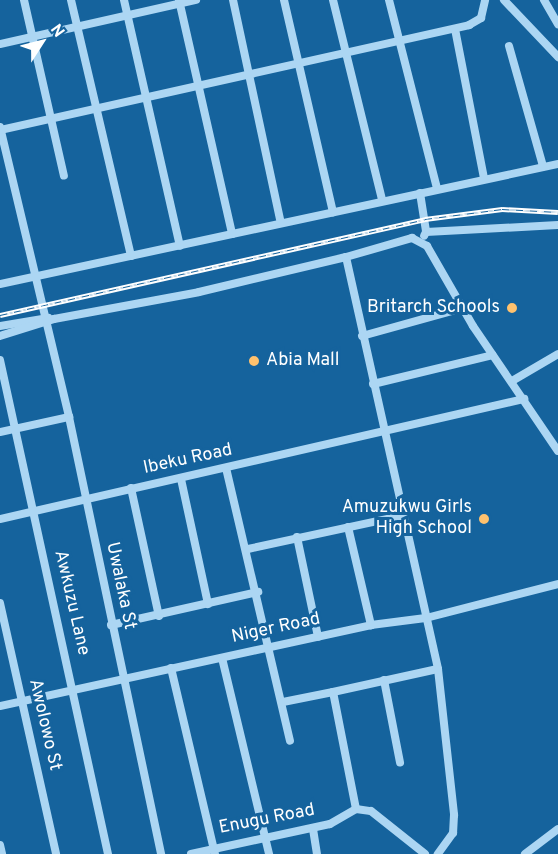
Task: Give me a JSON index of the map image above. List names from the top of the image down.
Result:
{
  "streets": {
    "street": [
      "Ibeku Road",
      "Uwalaka St",
      "Awkuzu Lane",
      "Niger Road",
      "Awolowo St",
      "Enugu Road"
    ]
  },
  "crossings": [
    ["Ibeku Road", "Uwalaka St"],
    ["Ibeku Road", "Awkuzu Lane"],
    ["Uwalaka St", "Niger Road"],
    ["Awkuzu Lane", "Niger Road"],
    ["Niger Road", "Awolowo St"]
  ],
  "places": ["Britarch Schools", "Abia Mall", "Amuzukwu Girls High School"],
  "north": "top right"
}
